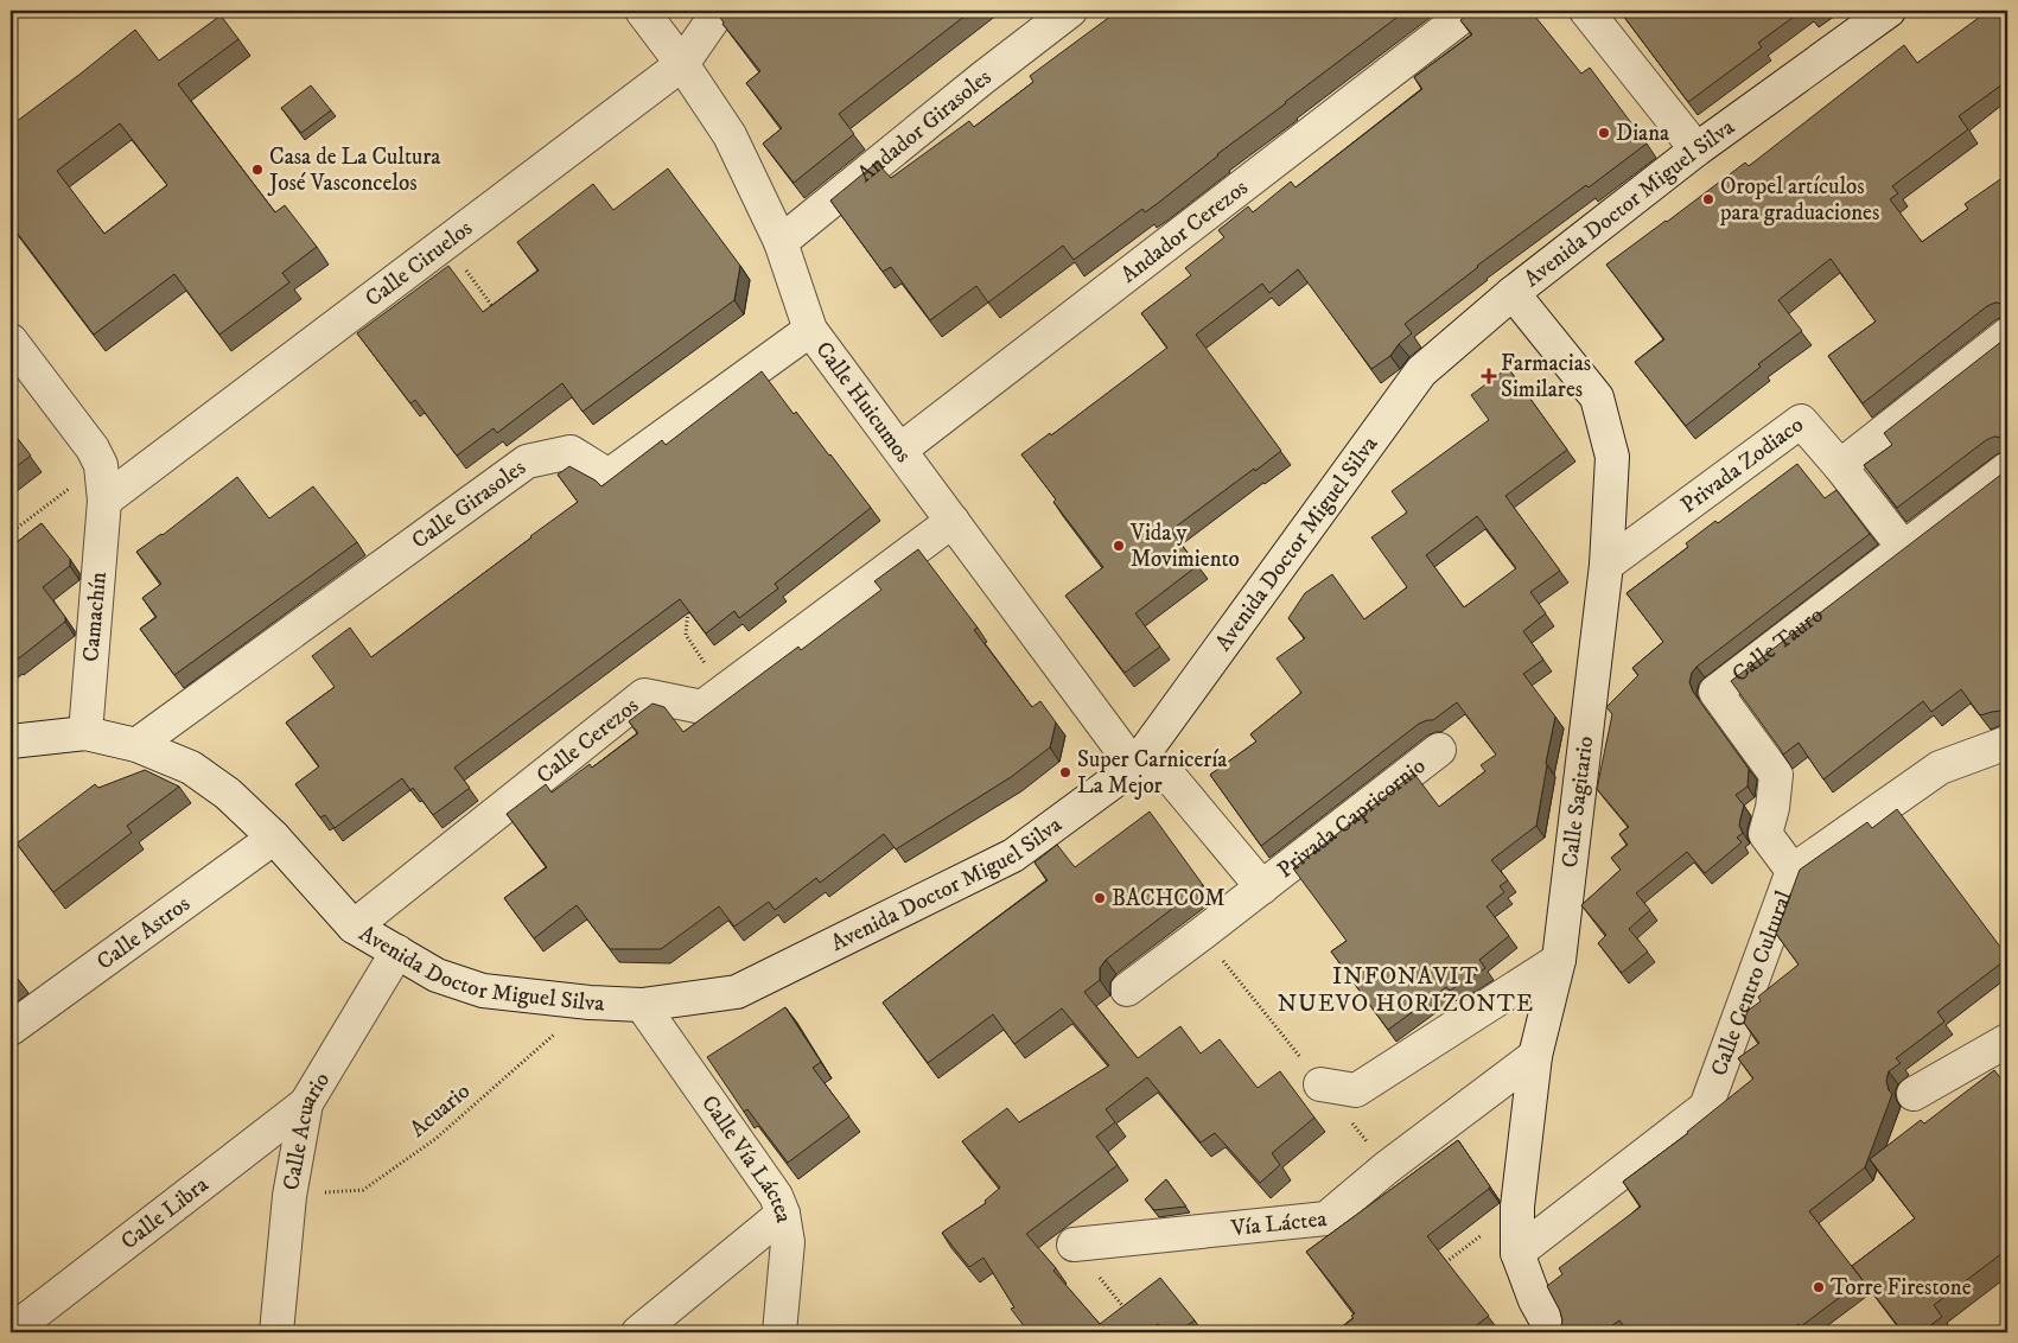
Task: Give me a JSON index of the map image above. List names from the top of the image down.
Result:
{
  "streets": {
    "street": [
      "Andador Girasoles",
      "Avenida Doctor Miguel Silva",
      "Andador Cerezos",
      "Calle Ciruelos",
      "Calle Huicumos",
      "Privada Zodiaco",
      "Calle Girasoles",
      "Camachín",
      "Calle Tauro",
      "Calle Cerezos",
      "Calle Sagitario",
      "Privada Capricornio",
      "Calle Astros",
      "Calle Centro Cultural",
      "Calle Acuario",
      "Calle Vía Láctea",
      "Calle Libra",
      "Vía Láctea"
    ],
    "path": ["Acuario"]
  },
  "crossings": [
    ["Andador Girasoles", "Calle Huicumos"],
    ["Avenida Doctor Miguel Silva", "Calle Huicumos"],
    ["Avenida Doctor Miguel Silva", "Calle Girasoles"],
    ["Avenida Doctor Miguel Silva", "Camachín"],
    ["Avenida Doctor Miguel Silva", "Calle Cerezos"],
    ["Avenida Doctor Miguel Silva", "Calle Sagitario"],
    ["Avenida Doctor Miguel Silva", "Calle Astros"],
    ["Avenida Doctor Miguel Silva", "Acuario"],
    ["Avenida Doctor Miguel Silva", "Calle Acuario"],
    ["Avenida Doctor Miguel Silva", "Calle Vía Láctea"],
    ["Andador Cerezos", "Calle Huicumos"],
    ["Calle Ciruelos", "Calle Huicumos"],
    ["Calle Ciruelos", "Camachín"],
    ["Calle Huicumos", "Calle Girasoles"],
    ["Calle Huicumos", "Calle Cerezos"],
    ["Privada Zodiaco", "Calle Sagitario"],
    ["Calle Tauro", "Calle Centro Cultural"],
    ["Calle Sagitario", "Calle Centro Cultural"],
    ["Calle Sagitario", "Vía Láctea"],
    ["Acuario", "Calle Acuario"],
    ["Calle Acuario", "Calle Libra"]
  ],
  "districts": ["INFONAVIT NUEVO HORIZONTE"],
  "places": {
    "other": [
      "Diana",
      "Casa de La Cultura José Vasconcelos",
      "Oropel artículos para graduaciones",
      "Vida y Movimiento",
      "Super Carnicería La Mejor",
      "BACHCOM",
      "Torre Firestone"
    ],
    "health": ["Farmacias Similares"]
  }
}
